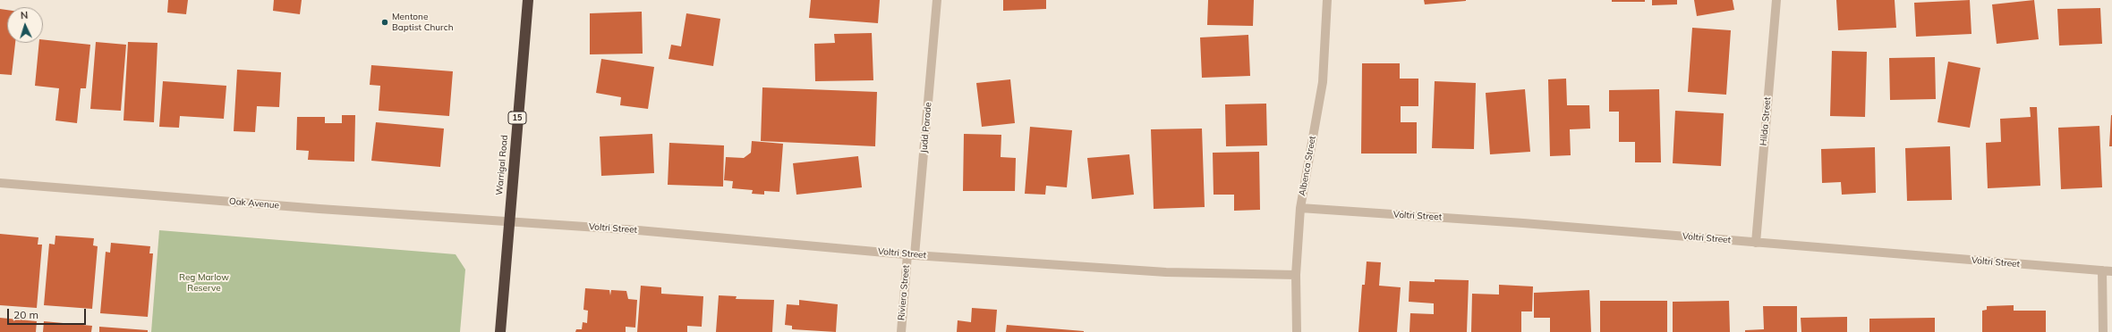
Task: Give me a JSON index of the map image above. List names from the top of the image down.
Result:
{
  "streets": {
    "highway": ["15", "Warrigal Road"],
    "street": [
      "Hilda Street",
      "Judd Parade",
      "Albenca Street",
      "Oak Avenue",
      "Voltri Street",
      "Riviera Street"
    ]
  },
  "crossings": [
    ["Hilda Street", "Voltri Street"],
    ["Judd Parade", "Voltri Street"],
    ["Judd Parade", "Riviera Street"],
    ["Warrigal Road", "Oak Avenue"],
    ["Warrigal Road", "Voltri Street"],
    ["Albenca Street", "Voltri Street"],
    ["Oak Avenue", "Voltri Street"],
    ["Voltri Street", "Riviera Street"]
  ],
  "parks": ["Reg Marlow Reserve"],
  "places": ["Mentone Baptist Church"],
  "scale_bar": "20 m",
  "north": "top"
}
